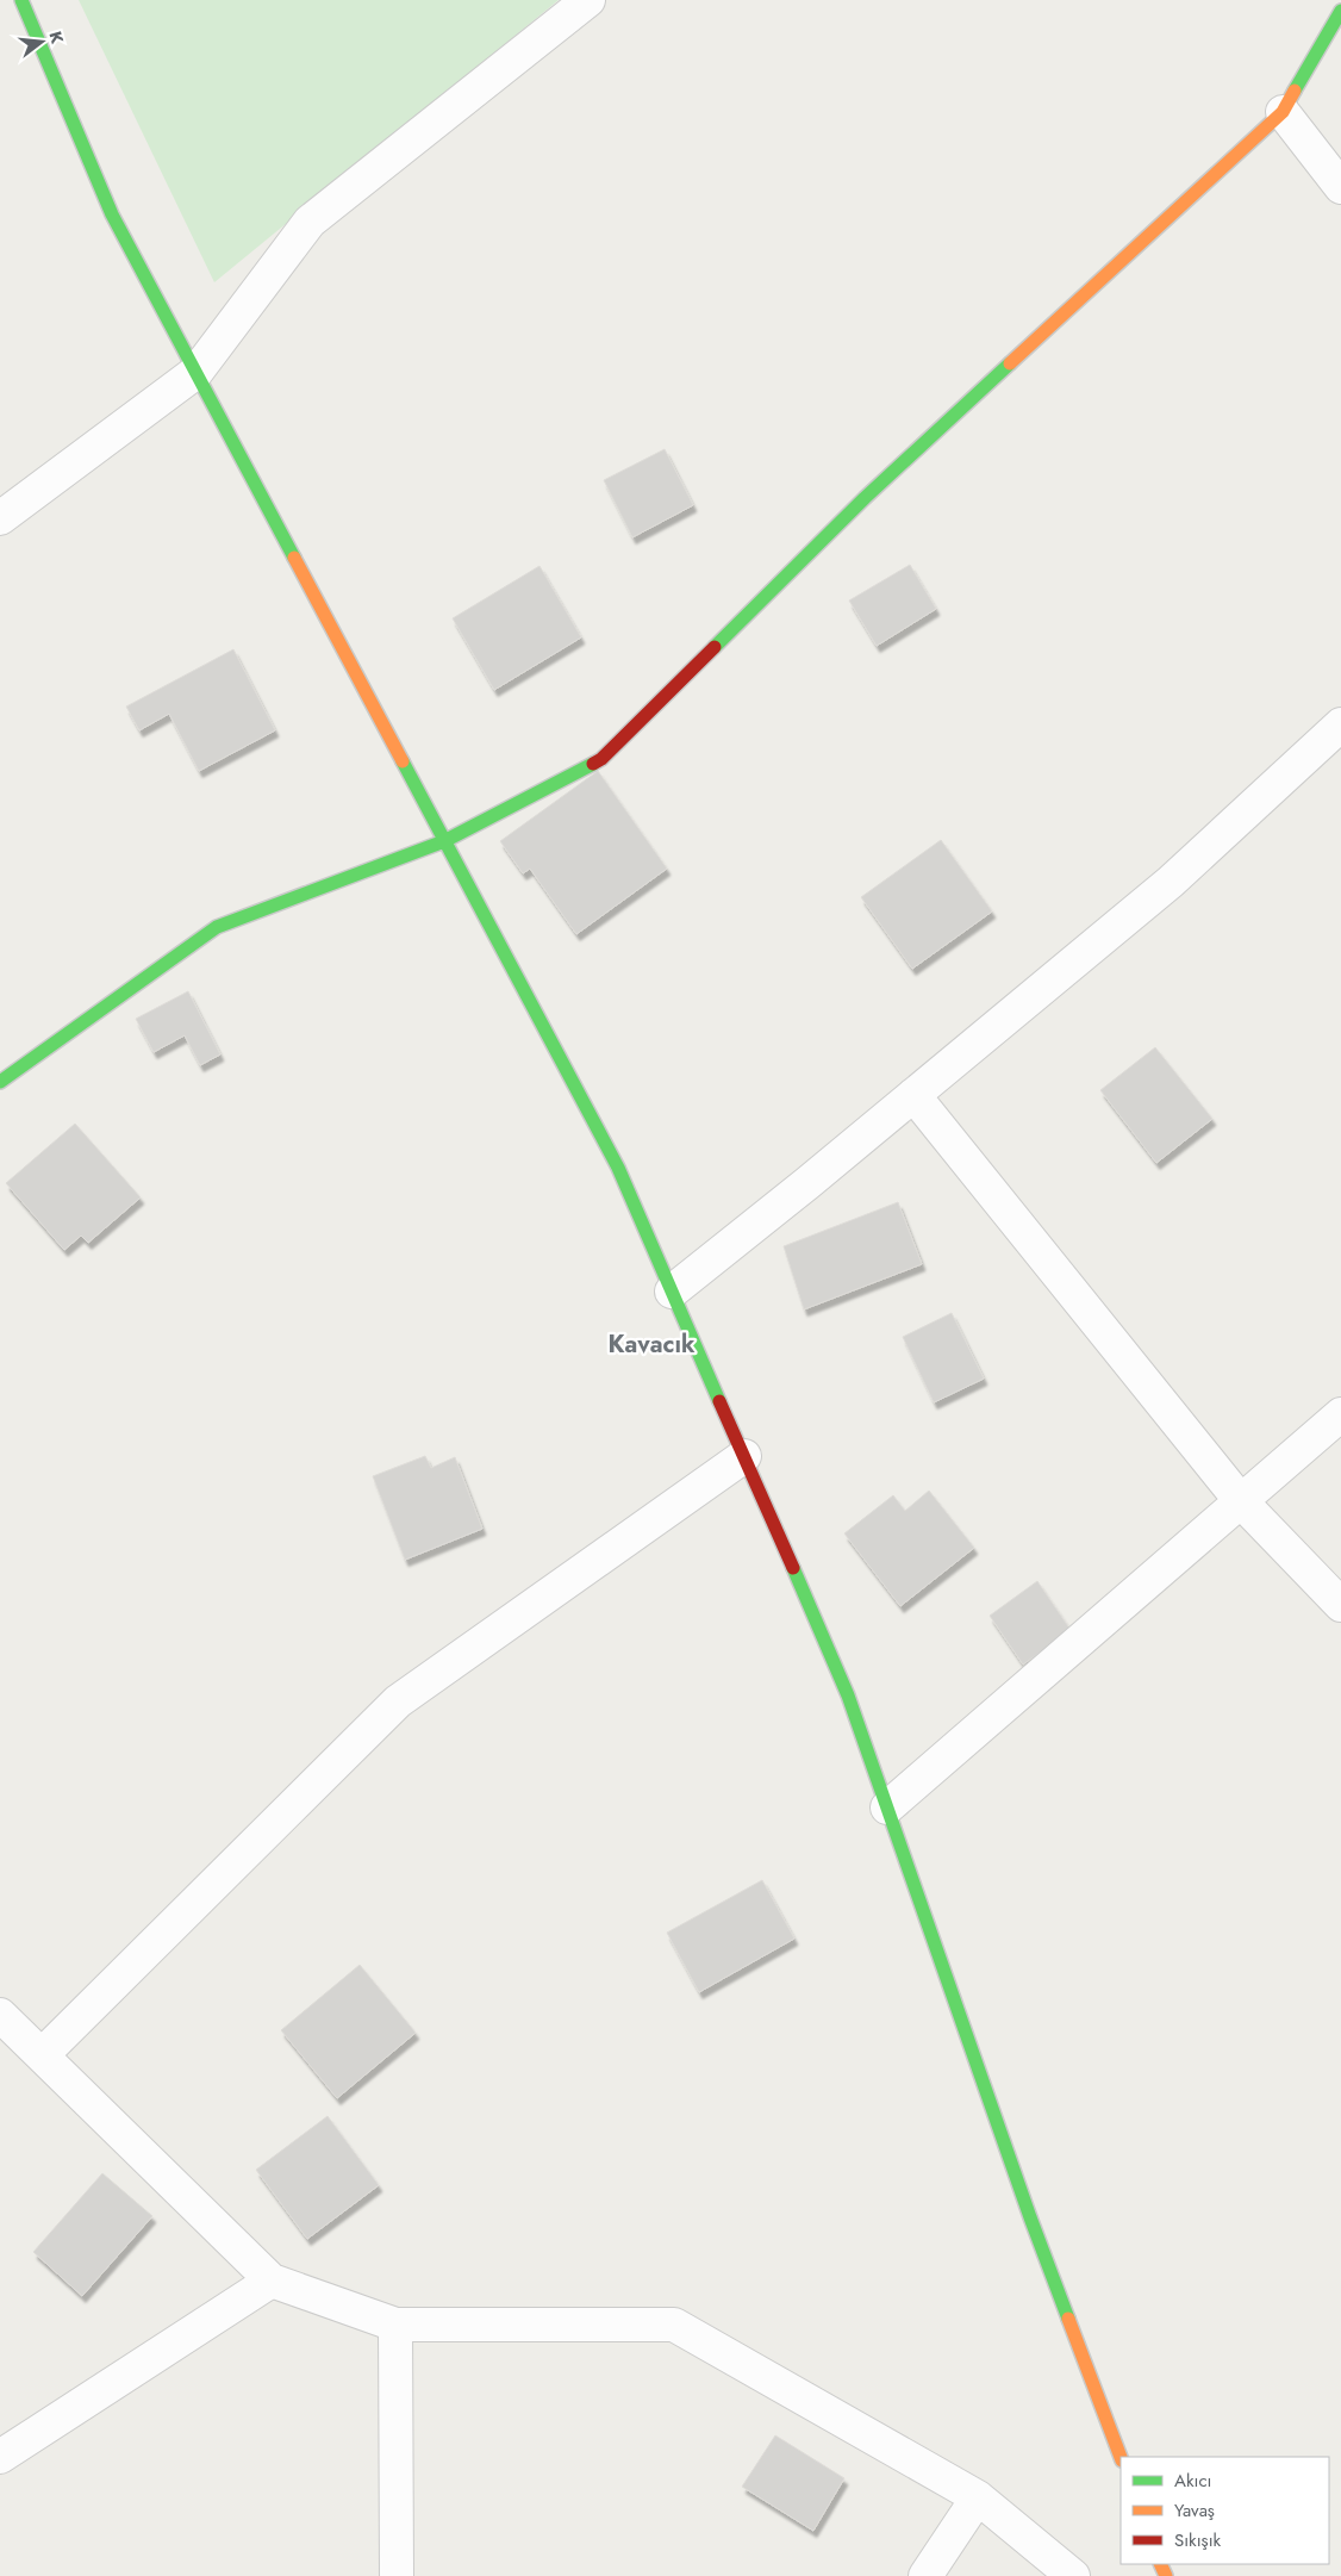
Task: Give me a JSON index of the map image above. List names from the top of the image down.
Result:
{
  "districts": ["Kavacık"],
  "legend": ["Akıcı", "Yavaş", "Sıkışık"],
  "north": "right"
}
